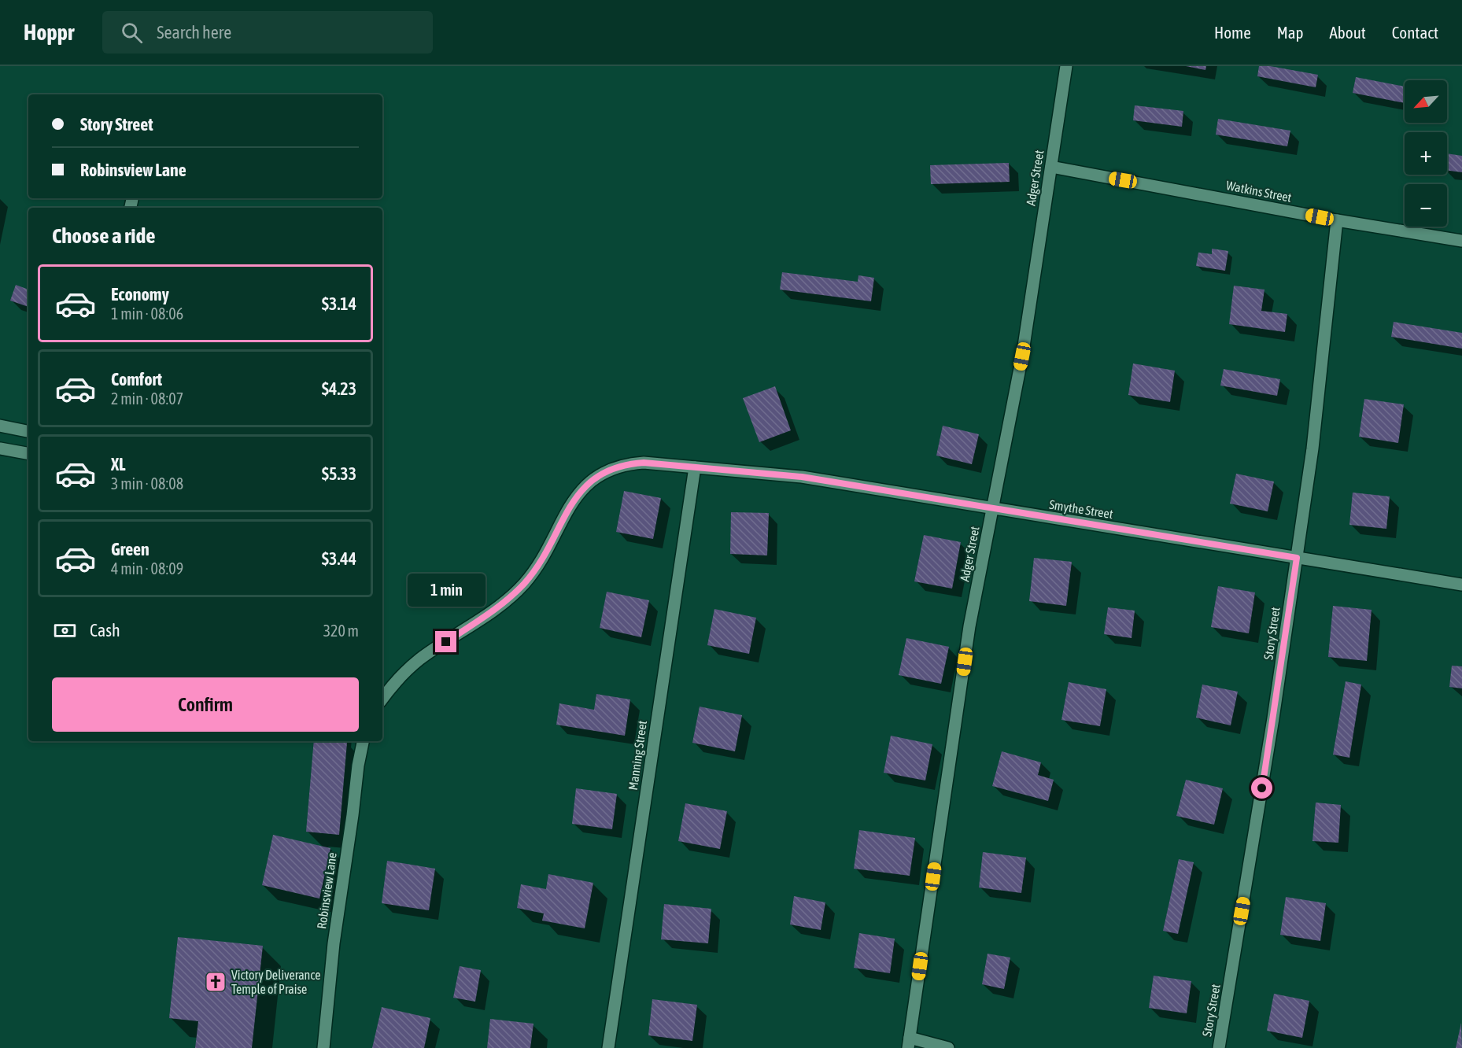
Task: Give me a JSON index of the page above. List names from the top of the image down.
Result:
{
  "streets": {
    "street": [
      "Adger Street",
      "Watkins Street",
      "Smythe Street",
      "Story Street",
      "Manning Street",
      "Robinsview Lane"
    ]
  },
  "crossings": [
    ["Adger Street", "Watkins Street"],
    ["Adger Street", "Smythe Street"],
    ["Watkins Street", "Story Street"],
    ["Smythe Street", "Story Street"],
    ["Smythe Street", "Manning Street"]
  ],
  "places": {
    "church": ["Victory Deliverance Temple of Praise"]
  },
  "north": "bottom left",
  "page": {
    "header": "Hoppr",
    "search": "Search here",
    "nav": [
      "Home",
      "Map",
      "About",
      "Contact"
    ],
    "map_buttons": ["+", "−"],
    "banner": ["Story Street", "Robinsview Lane"],
    "heading": "Choose a ride",
    "list": [
      {
        "name": "Economy",
        "note": "1 min · 08:06",
        "value": "$3.14"
      },
      {
        "name": "Comfort",
        "note": "2 min · 08:07",
        "value": "$4.23"
      },
      {
        "name": "XL",
        "note": "3 min · 08:08",
        "value": "$5.33"
      },
      {
        "name": "Green",
        "note": "4 min · 08:09",
        "value": "$3.44"
      }
    ],
    "bubble": "1 min",
    "pay": ["Cash", "320 m"],
    "buttons": "Confirm"
  }
}
